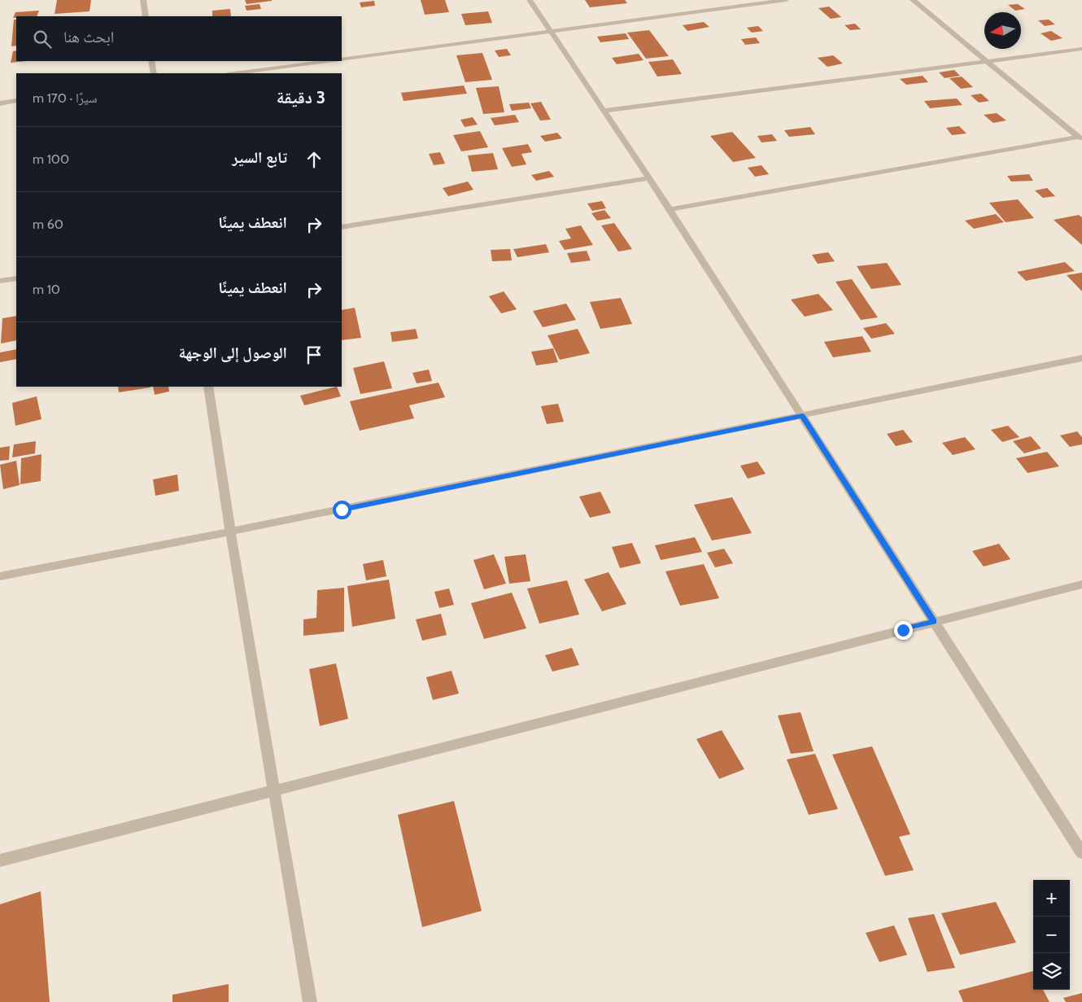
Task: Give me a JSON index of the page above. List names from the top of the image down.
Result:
{
  "north": "left",
  "page": {
    "search": "ابحث هنا",
    "heading": ["3 دقيقة", "سيرًا · 170 m"],
    "list": [
      ["تابع السير", "100 m"],
      ["انعطف يمينًا", "60 m"],
      ["انعطف يمينًا", "10 m"],
      "الوصول إلى الوجهة"
    ],
    "map_buttons": ["+", "−"]
  }
}
